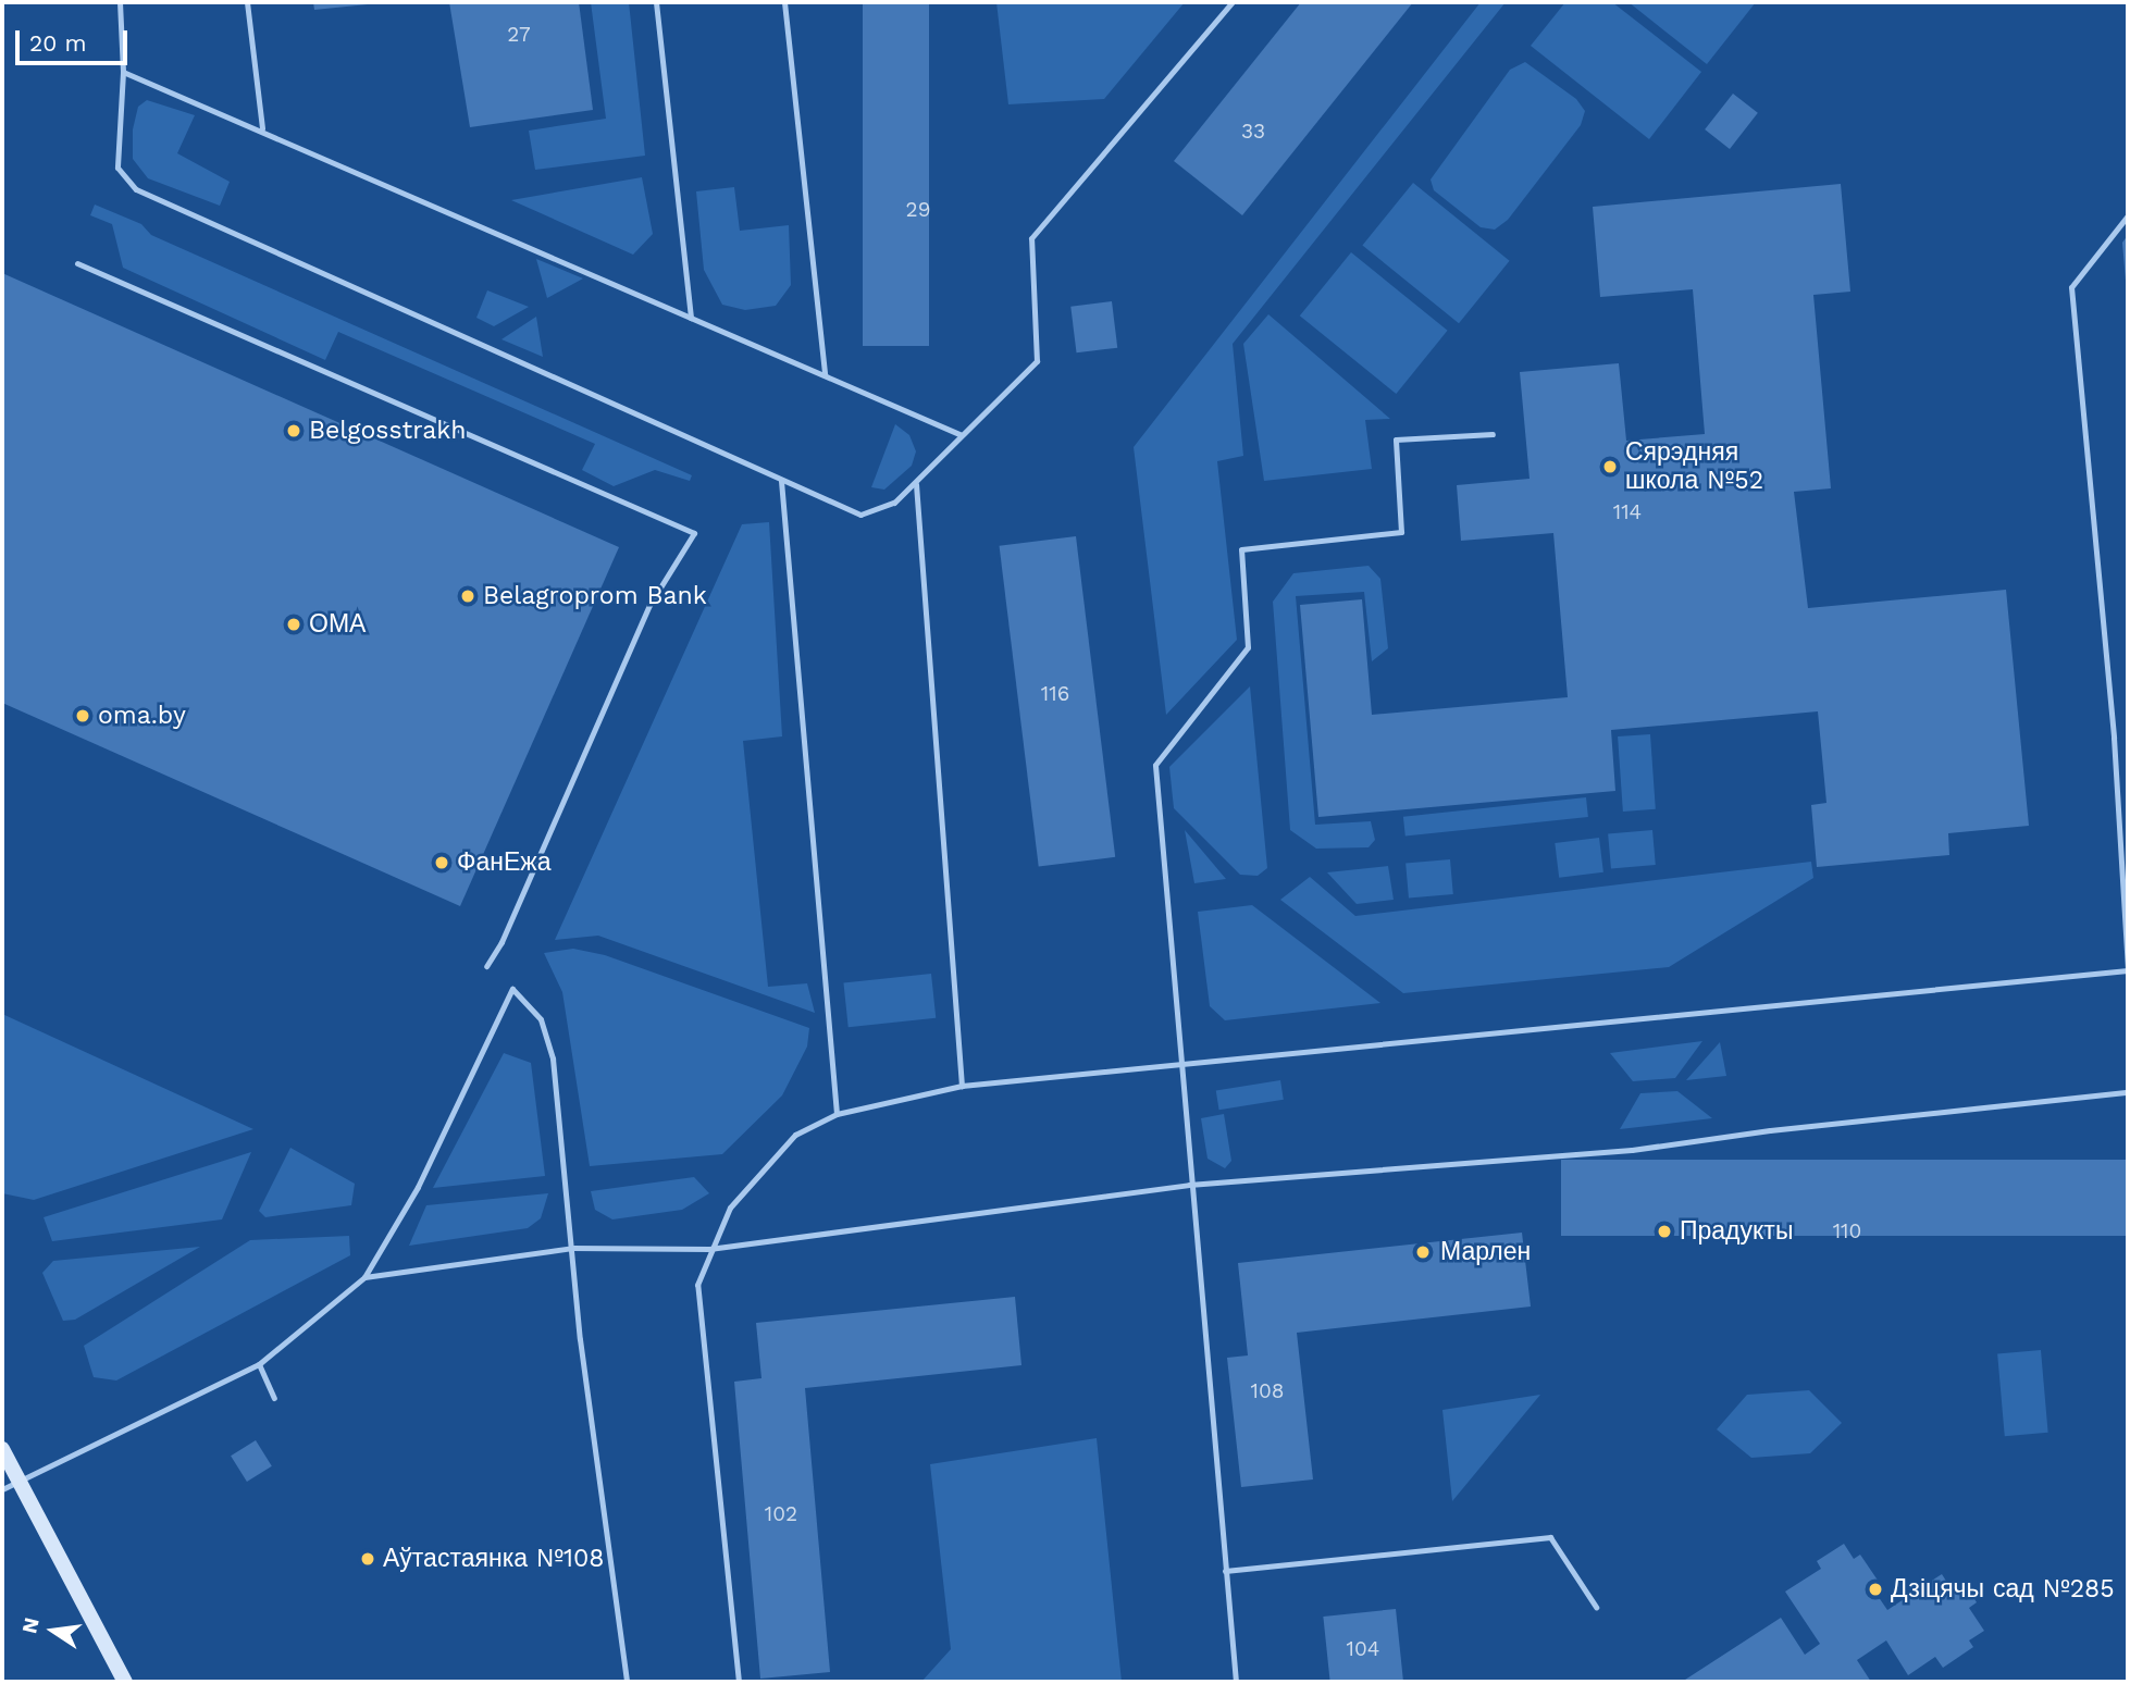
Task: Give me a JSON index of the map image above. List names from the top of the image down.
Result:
{
  "places": [
    "Belgosstrakh",
    "Сярэдняя школа №52",
    "Belagroprom Bank",
    "ОМА",
    "oma.by",
    "ФанЕжа",
    "Прадукты",
    "Марлен",
    "Аўтастаянка №108",
    "Дзіцячы сад №285"
  ],
  "house_numbers": [
    "27",
    "33",
    "29",
    "114",
    "116",
    "110",
    "108",
    "102",
    "104"
  ],
  "scale_bar": "20 m",
  "north": "left"
}
